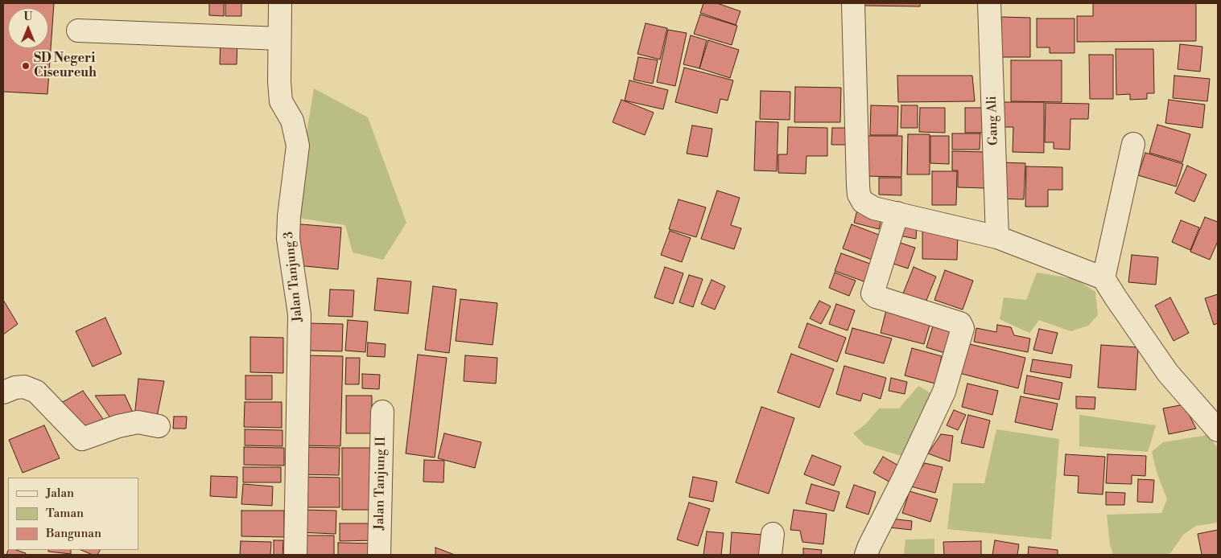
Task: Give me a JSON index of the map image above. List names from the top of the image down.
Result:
{
  "streets": {
    "street": ["Gang Ali", "Jalan Tanjung 3", "Jalan Tanjung II"]
  },
  "places": ["SD Negeri Ciseureuh"],
  "legend": ["Jalan", "Taman", "Bangunan"],
  "north": "top"
}
